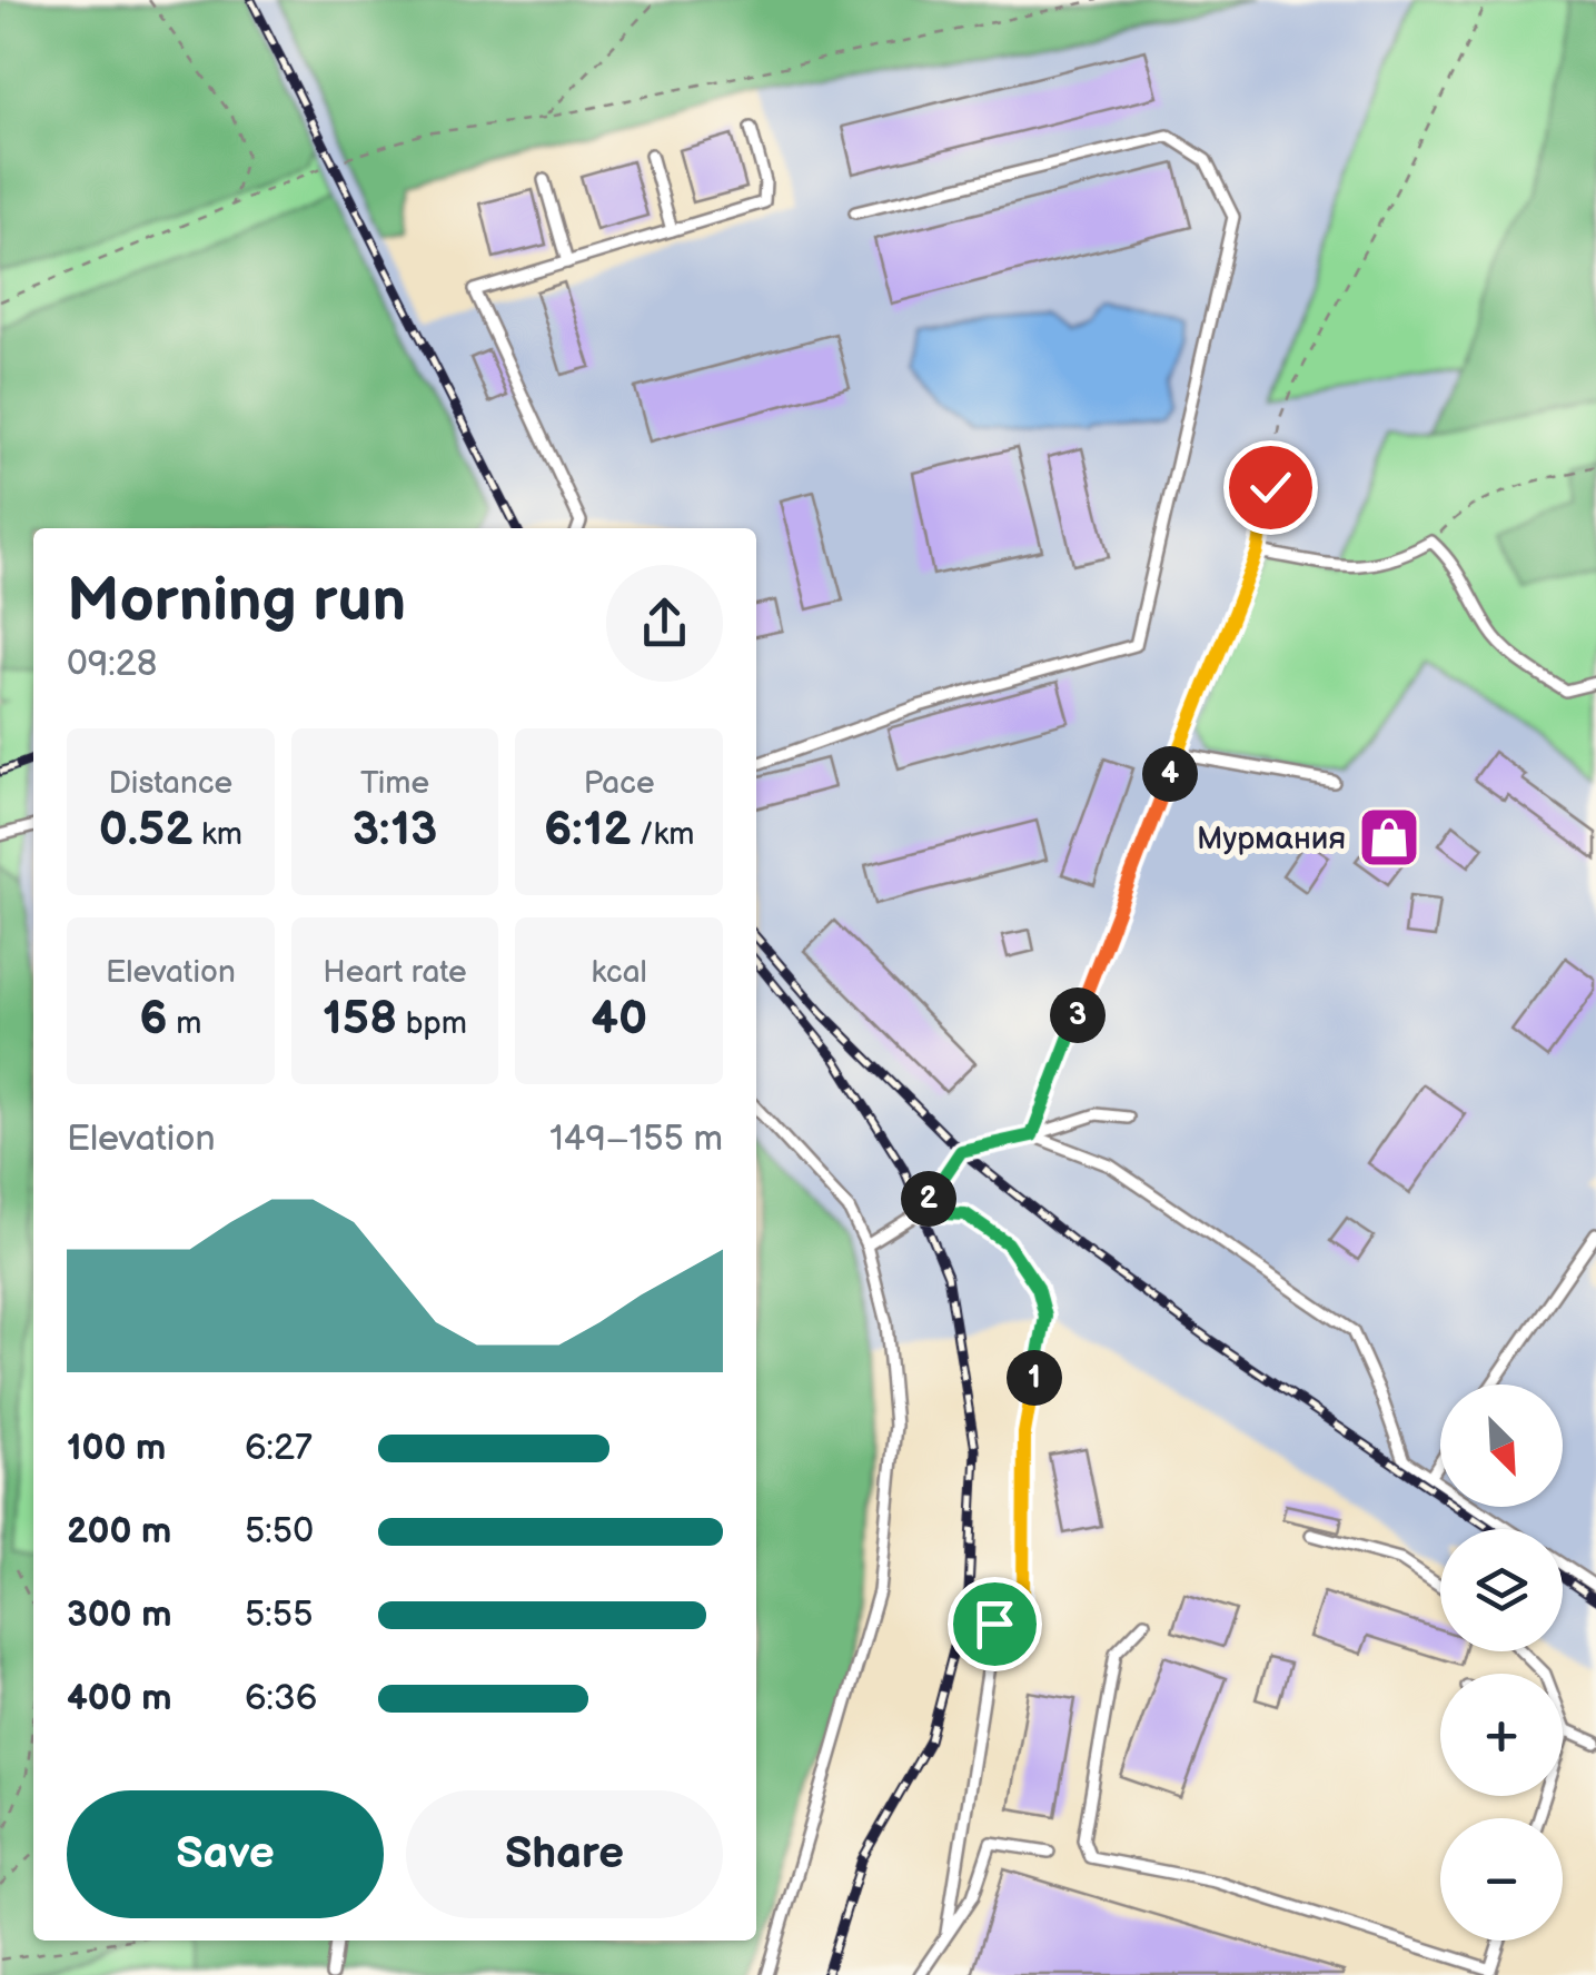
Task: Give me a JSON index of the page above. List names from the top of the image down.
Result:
{
  "places": {
    "shop": ["Мурмания"]
  },
  "north": "bottom right",
  "page": {
    "heading": ["Morning run", "09:28"],
    "stats": [
      ["Distance", "0.52 km"],
      ["Time", "3:13"],
      ["Pace", "6:12 /km"],
      ["Elevation", "6 m"],
      ["Heart rate", "158 bpm"],
      ["kcal", "40"]
    ],
    "pins": [
      "4",
      "3",
      "2",
      "1"
    ],
    "chart": ["Elevation", "149–155 m"],
    "map_buttons": ["+", "−"],
    "list": [
      {
        "name": "100 m",
        "note": "6:27"
      },
      {
        "name": "200 m",
        "note": "5:50"
      },
      {
        "name": "300 m",
        "note": "5:55"
      },
      {
        "name": "400 m",
        "note": "6:36"
      }
    ],
    "buttons": ["Save", "Share"]
  }
}
